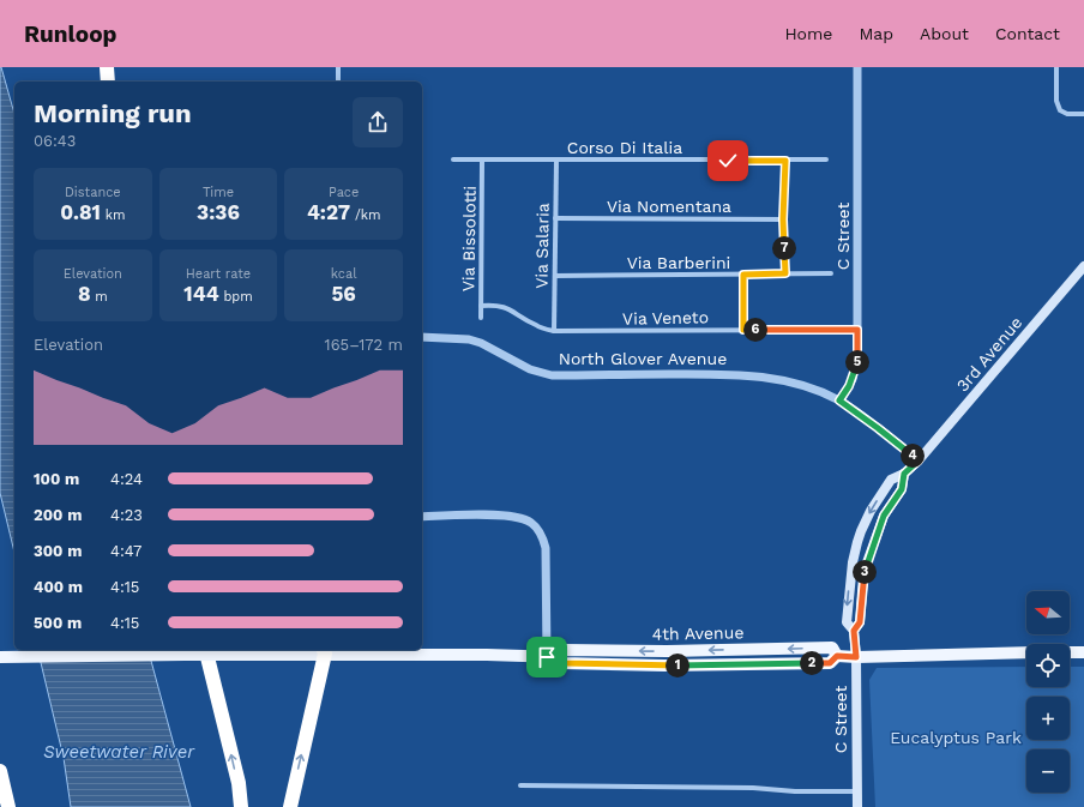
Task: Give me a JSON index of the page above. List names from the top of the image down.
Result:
{
  "streets": {
    "main road": ["C Street", "3rd Avenue", "4th Avenue"],
    "street": [
      "Corso Di Italia",
      "Via Nomentana",
      "Via Bissolotti",
      "Via Salaria",
      "Via Barberini",
      "Via Veneto",
      "North Glover Avenue"
    ]
  },
  "crossings": [
    ["Corso Di Italia", "Via Bissolotti"],
    ["Corso Di Italia", "Via Salaria"],
    ["Via Nomentana", "Via Salaria"],
    ["C Street", "Via Veneto"],
    ["C Street", "3rd Avenue"],
    ["C Street", "North Glover Avenue"],
    ["C Street", "4th Avenue"],
    ["Via Bissolotti", "Via Veneto"],
    ["Via Salaria", "Via Barberini"],
    ["Via Salaria", "Via Veneto"],
    ["3rd Avenue", "North Glover Avenue"]
  ],
  "water": ["Sweetwater River"],
  "parks": ["Eucalyptus Park"],
  "north": "left",
  "page": {
    "header": "Runloop",
    "nav": [
      "Home",
      "Map",
      "About",
      "Contact"
    ],
    "heading": ["Morning run", "06:43"],
    "stats": [
      ["Distance", "0.81 km"],
      ["Time", "3:36"],
      ["Pace", "4:27 /km"],
      ["Elevation", "8 m"],
      ["Heart rate", "144 bpm"],
      ["kcal", "56"]
    ],
    "pins": [
      "7",
      "6",
      "5",
      "4",
      "3",
      "2",
      "1"
    ],
    "chart": ["Elevation", "165–172 m"],
    "list": [
      {
        "name": "100 m",
        "note": "4:24"
      },
      {
        "name": "200 m",
        "note": "4:23"
      },
      {
        "name": "300 m",
        "note": "4:47"
      },
      {
        "name": "400 m",
        "note": "4:15"
      },
      {
        "name": "500 m",
        "note": "4:15"
      }
    ],
    "map_buttons": ["+", "−"]
  }
}
